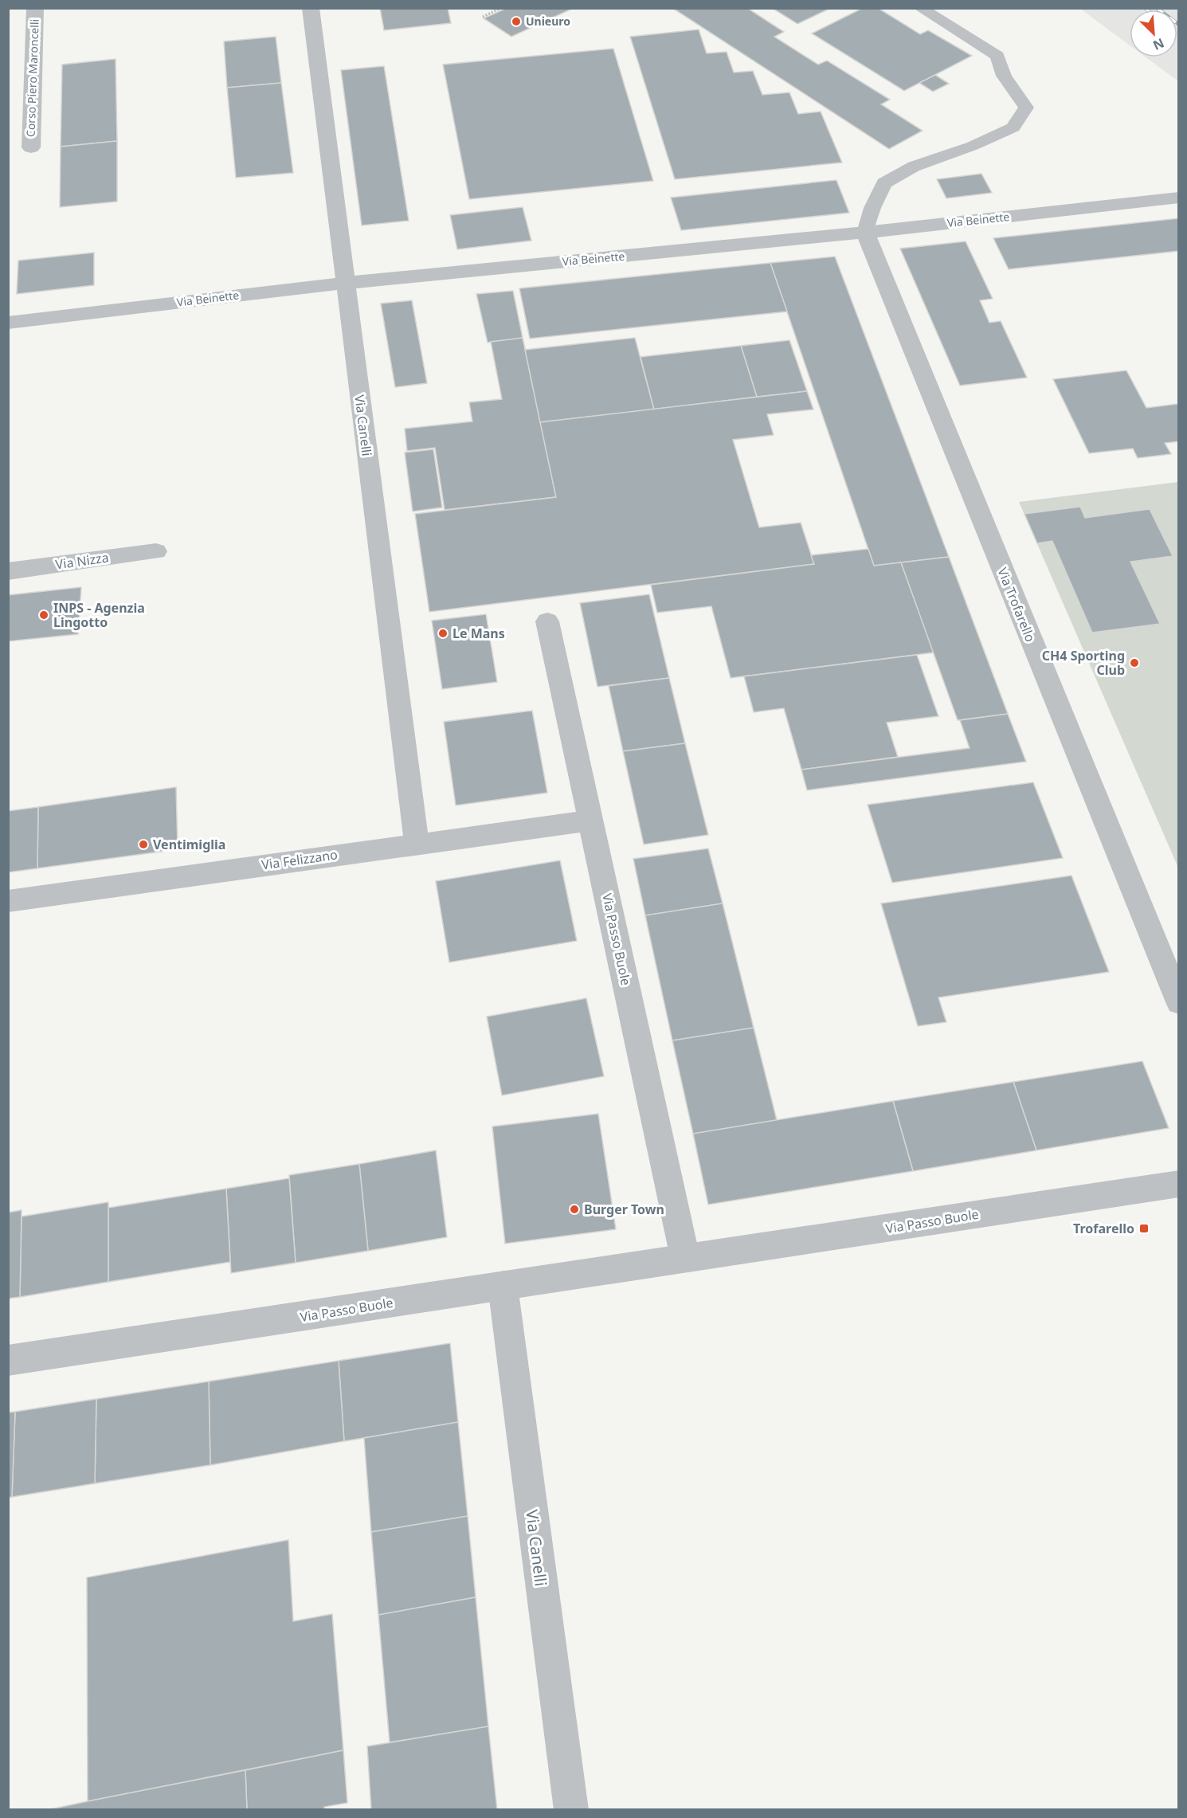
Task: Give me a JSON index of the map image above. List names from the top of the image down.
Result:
{
  "streets": {
    "street": [
      "Corso Piero Maroncelli",
      "Via Beinette",
      "Via Canelli",
      "Via Nizza",
      "Via Trofarello",
      "Via Felizzano",
      "Via Passo Buole"
    ]
  },
  "crossings": [
    ["Via Beinette", "Via Canelli"],
    ["Via Beinette", "Via Trofarello"],
    ["Via Canelli", "Via Felizzano"],
    ["Via Canelli", "Via Passo Buole"],
    ["Via Felizzano", "Via Passo Buole"]
  ],
  "places": {
    "other": [
      "Unieuro",
      "INPS - Agenzia Lingotto",
      "Le Mans",
      "CH4 Sporting Club",
      "Ventimiglia",
      "Burger Town"
    ],
    "transit": ["Trofarello"]
  },
  "north": "bottom right"
}
